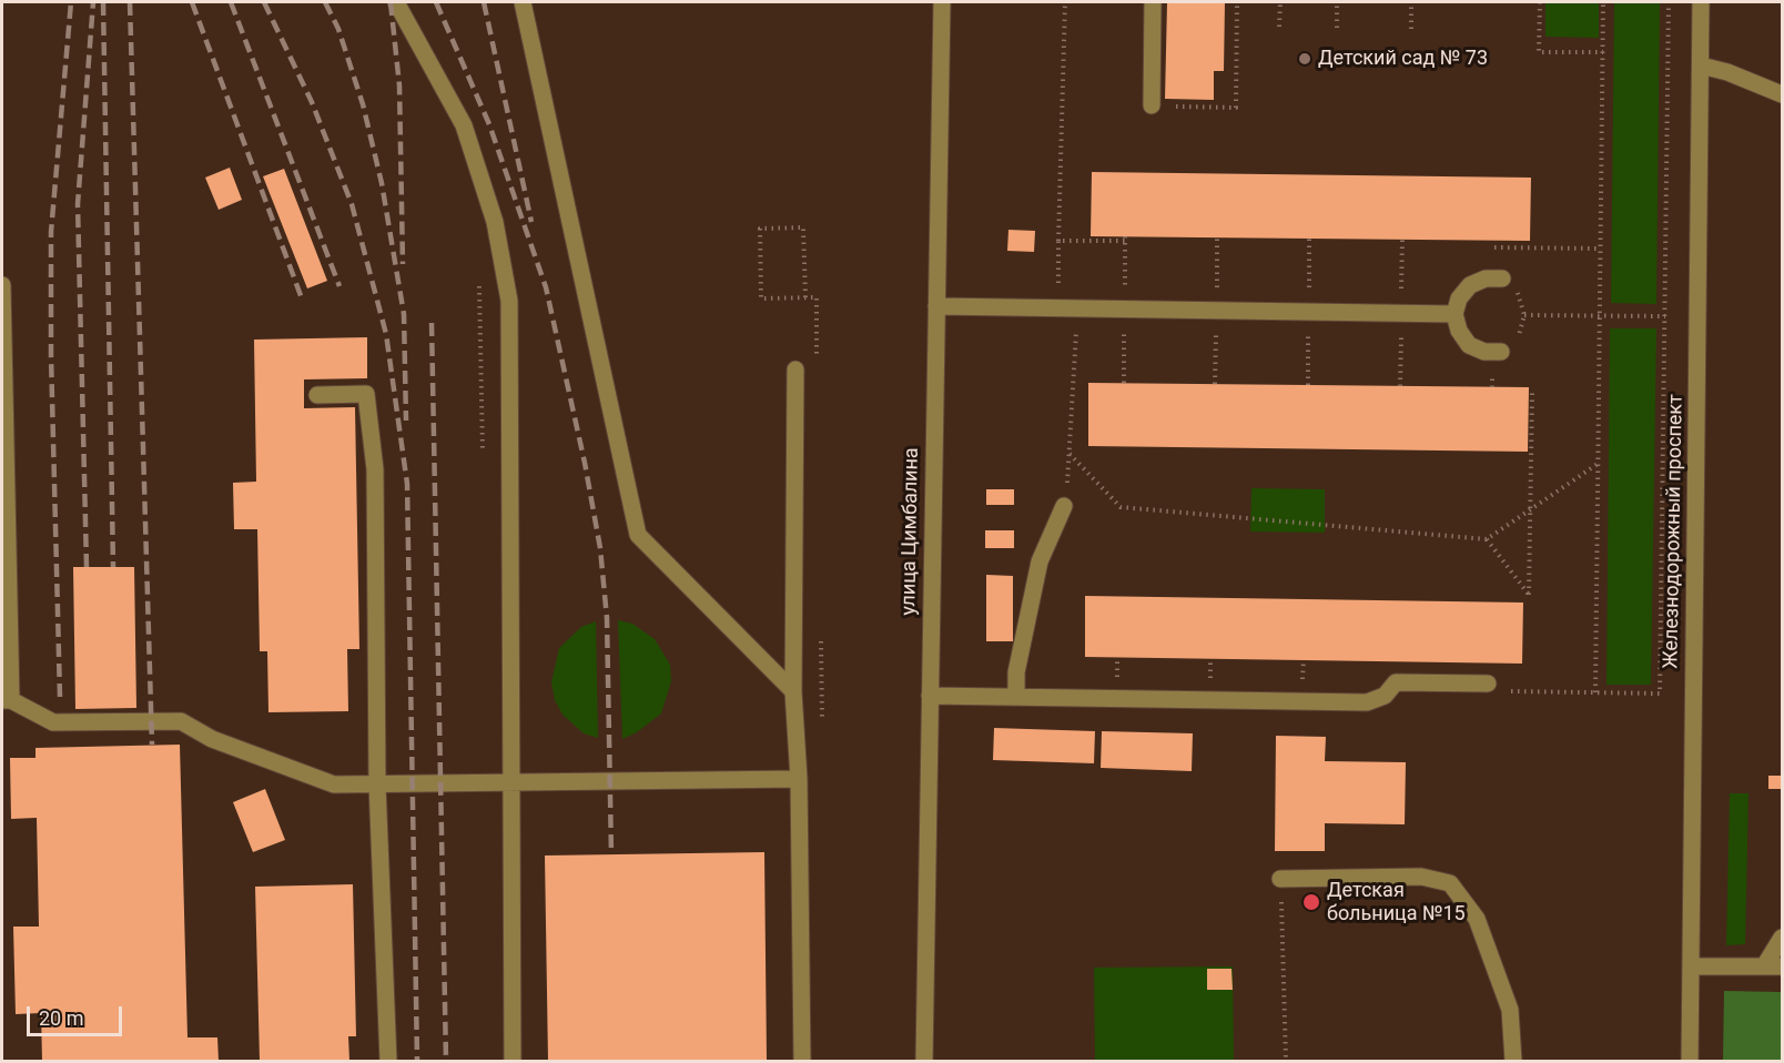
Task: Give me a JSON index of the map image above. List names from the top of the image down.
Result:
{
  "streets": {
    "street": ["улица Цимбалина", "Железнодорожный проспект"]
  },
  "places": ["Детский сад № 73", "Детская больница №15"],
  "scale_bar": "20 m"
}
